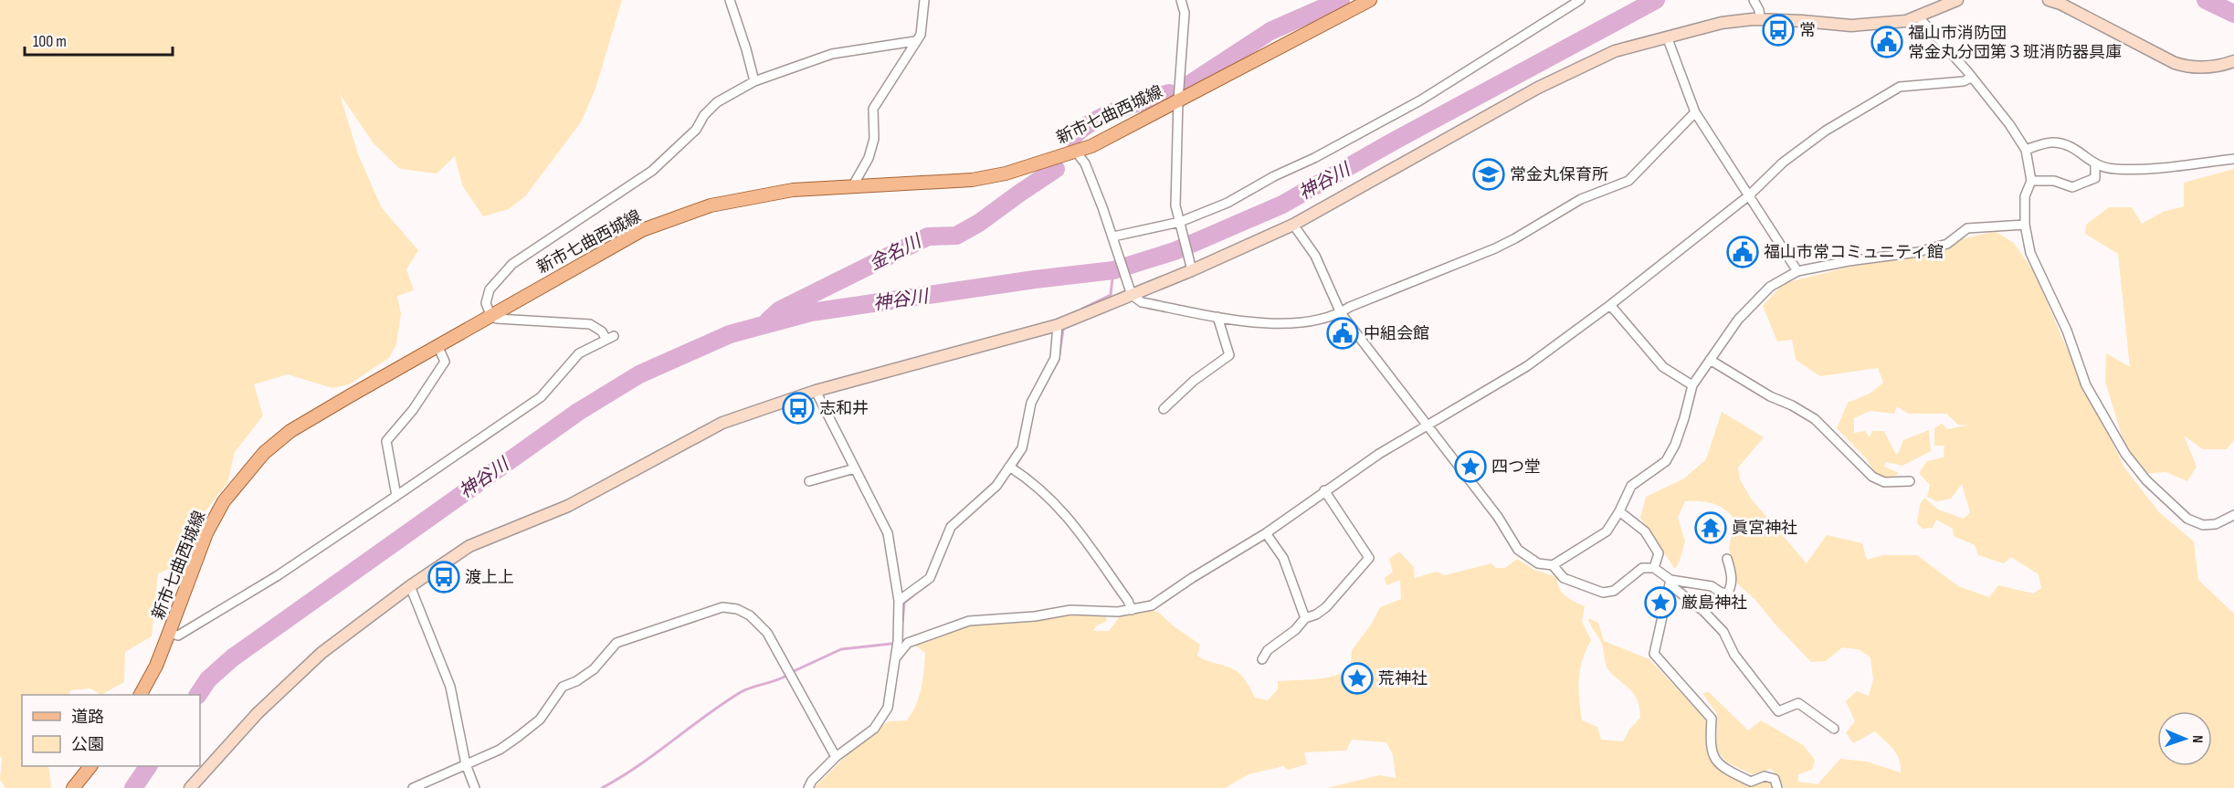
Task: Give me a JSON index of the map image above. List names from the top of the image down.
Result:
{
  "streets": {
    "main road": ["新市七曲西城線"]
  },
  "water": ["神谷川", "金名川"],
  "places": {
    "bus stop": ["常", "志和井", "渡上上"],
    "public building": ["福山市消防団 常金丸分団第３班消防器具庫", "福山市常コミュニティ館", "中組会館"],
    "school or university": ["常金丸保育所"],
    "place": ["四つ堂", "厳島神社", "荒神社"],
    "temple": ["眞宮神社"]
  },
  "legend": ["道路", "公園"],
  "scale_bar": "100 m",
  "north": "right"
}
